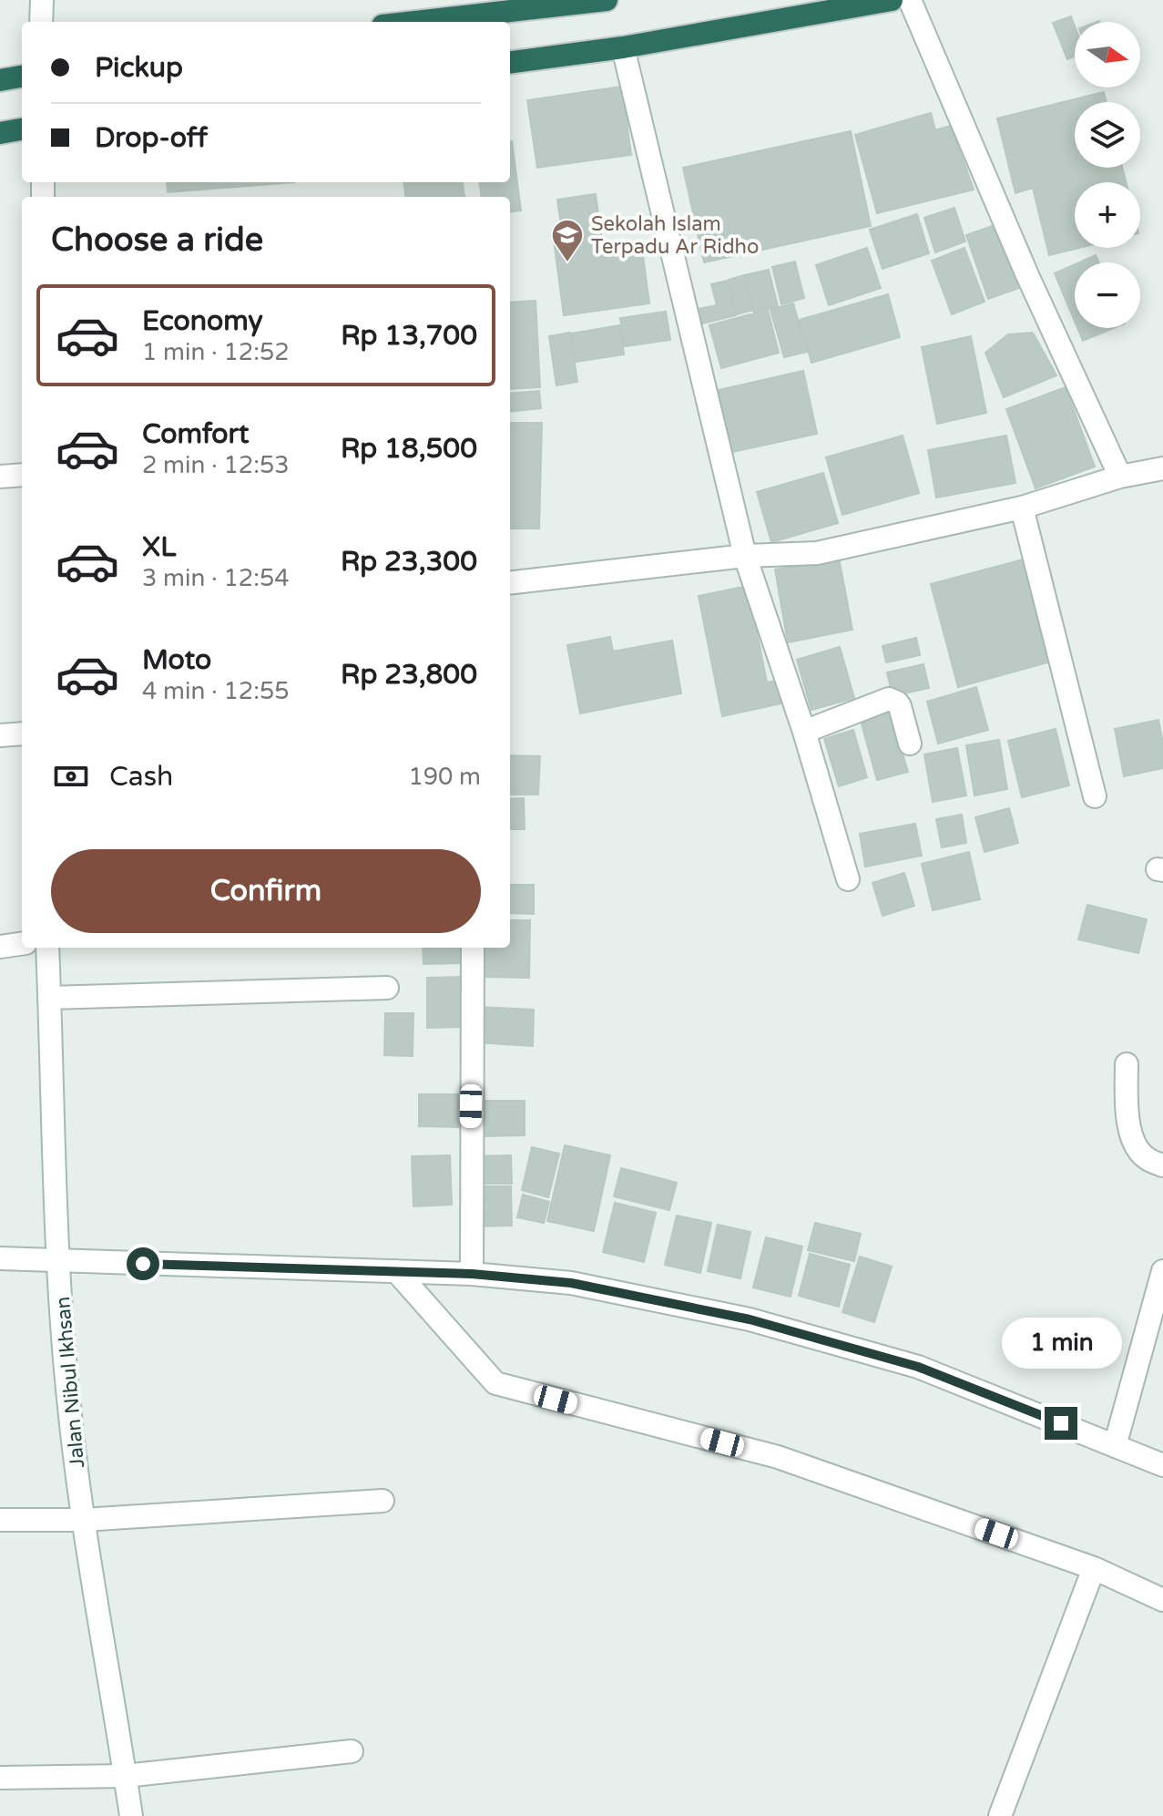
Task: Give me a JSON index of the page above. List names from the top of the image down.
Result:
{
  "streets": {
    "street": ["Jalan Nibul Ikhsan"]
  },
  "places": {
    "school or university": ["Sekolah Islam Terpadu Ar Ridho"]
  },
  "north": "right",
  "page": {
    "map_buttons": ["+", "−"],
    "banner": ["Pickup", "Drop-off"],
    "heading": "Choose a ride",
    "list": [
      {
        "name": "Economy",
        "note": "1 min · 12:52",
        "value": "Rp 13,700"
      },
      {
        "name": "Comfort",
        "note": "2 min · 12:53",
        "value": "Rp 18,500"
      },
      {
        "name": "XL",
        "note": "3 min · 12:54",
        "value": "Rp 23,300"
      },
      {
        "name": "Moto",
        "note": "4 min · 12:55",
        "value": "Rp 23,800"
      }
    ],
    "pay": ["Cash", "190 m"],
    "buttons": "Confirm",
    "bubble": "1 min"
  }
}
